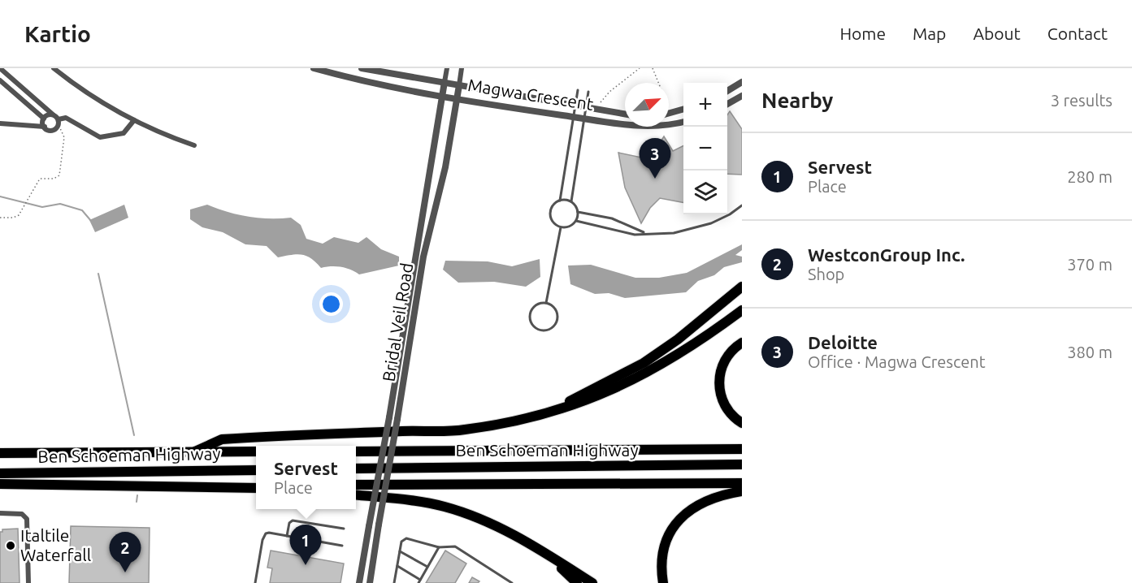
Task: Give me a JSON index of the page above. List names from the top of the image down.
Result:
{
  "streets": {
    "highway": ["Ben Schoeman Highway"],
    "street": ["Magwa Crescent", "Bridal Veil Road"]
  },
  "crossings": [
    ["Magwa Crescent", "Bridal Veil Road"]
  ],
  "places": ["Italtile Waterfall"],
  "north": "top right",
  "page": {
    "header": "Kartio",
    "nav": [
      "Home",
      "Map",
      "About",
      "Contact"
    ],
    "heading": ["Nearby", "3 results"],
    "map_buttons": ["+", "−"],
    "list": [
      {
        "mark": "1",
        "name": "Servest",
        "note": "Place",
        "value": "280 m"
      },
      {
        "mark": "2",
        "name": "WestconGroup Inc.",
        "note": "Shop",
        "value": "370 m"
      },
      {
        "mark": "3",
        "name": "Deloitte",
        "note": "Office · Magwa Crescent",
        "value": "380 m"
      }
    ],
    "pins": ["3", "1", "2"],
    "popup": ["Servest", "Place"]
  }
}
